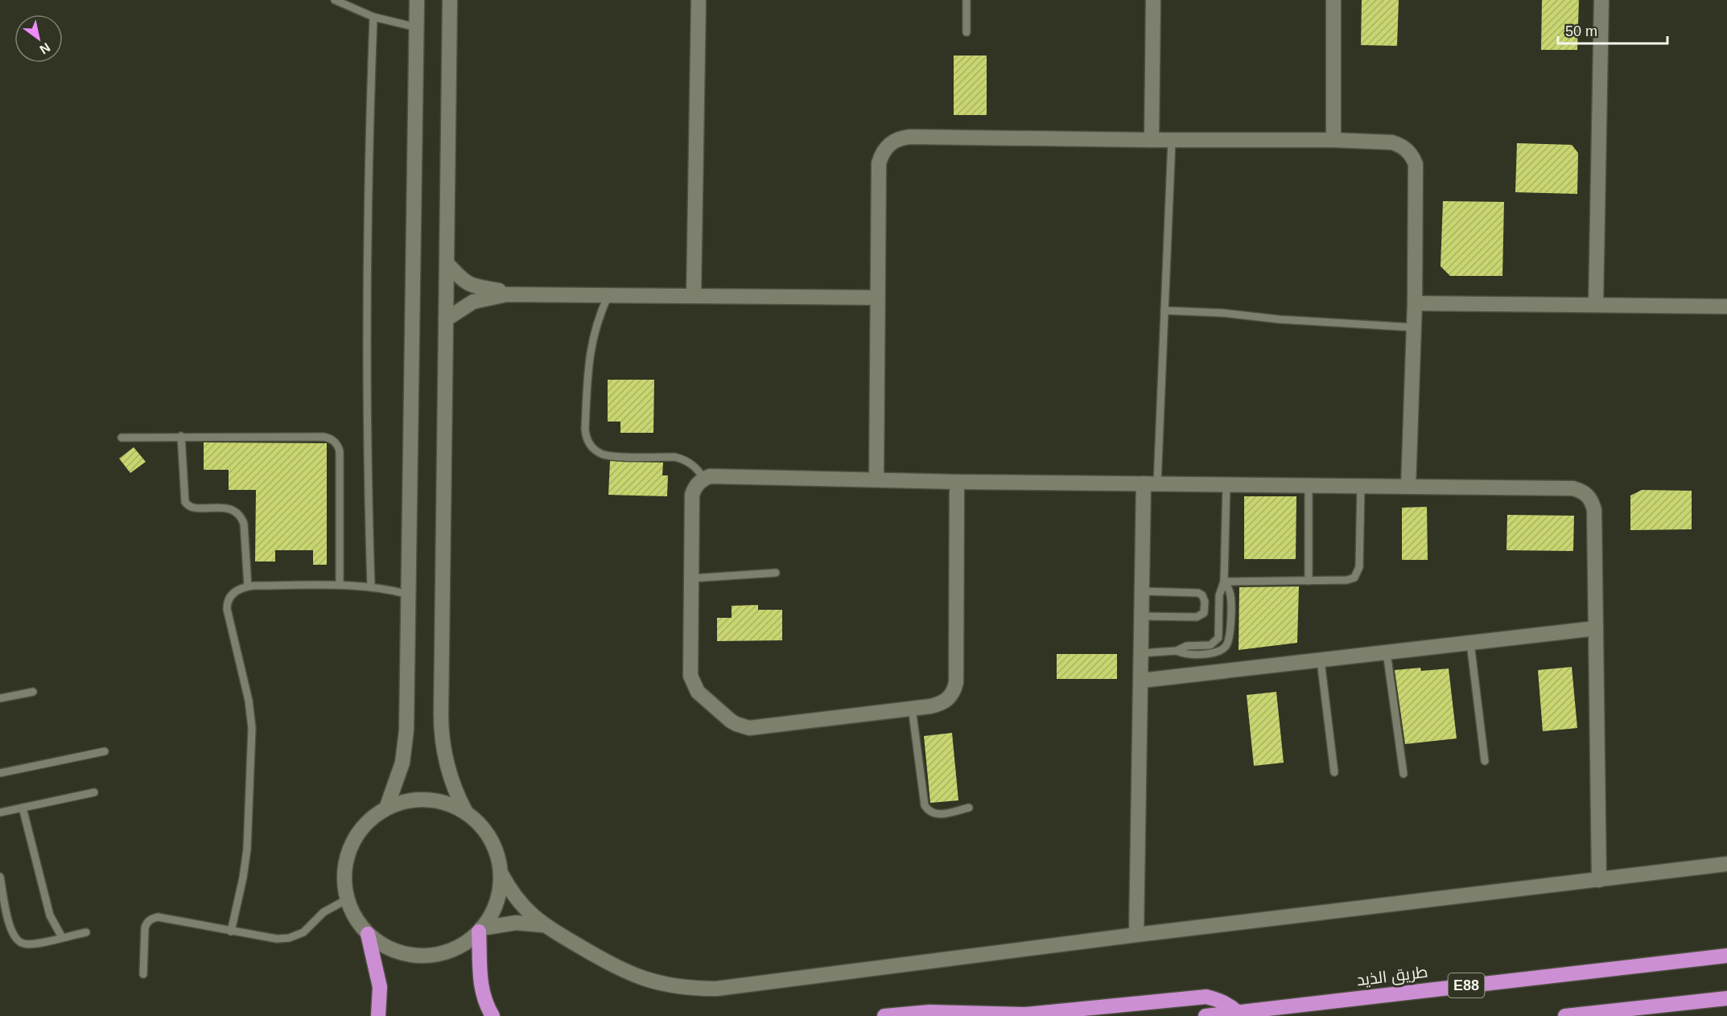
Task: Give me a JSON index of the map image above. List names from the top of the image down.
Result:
{
  "streets": {
    "highway": ["طريق الذيد", "E88"]
  },
  "scale_bar": "50 m",
  "north": "bottom right"
}
